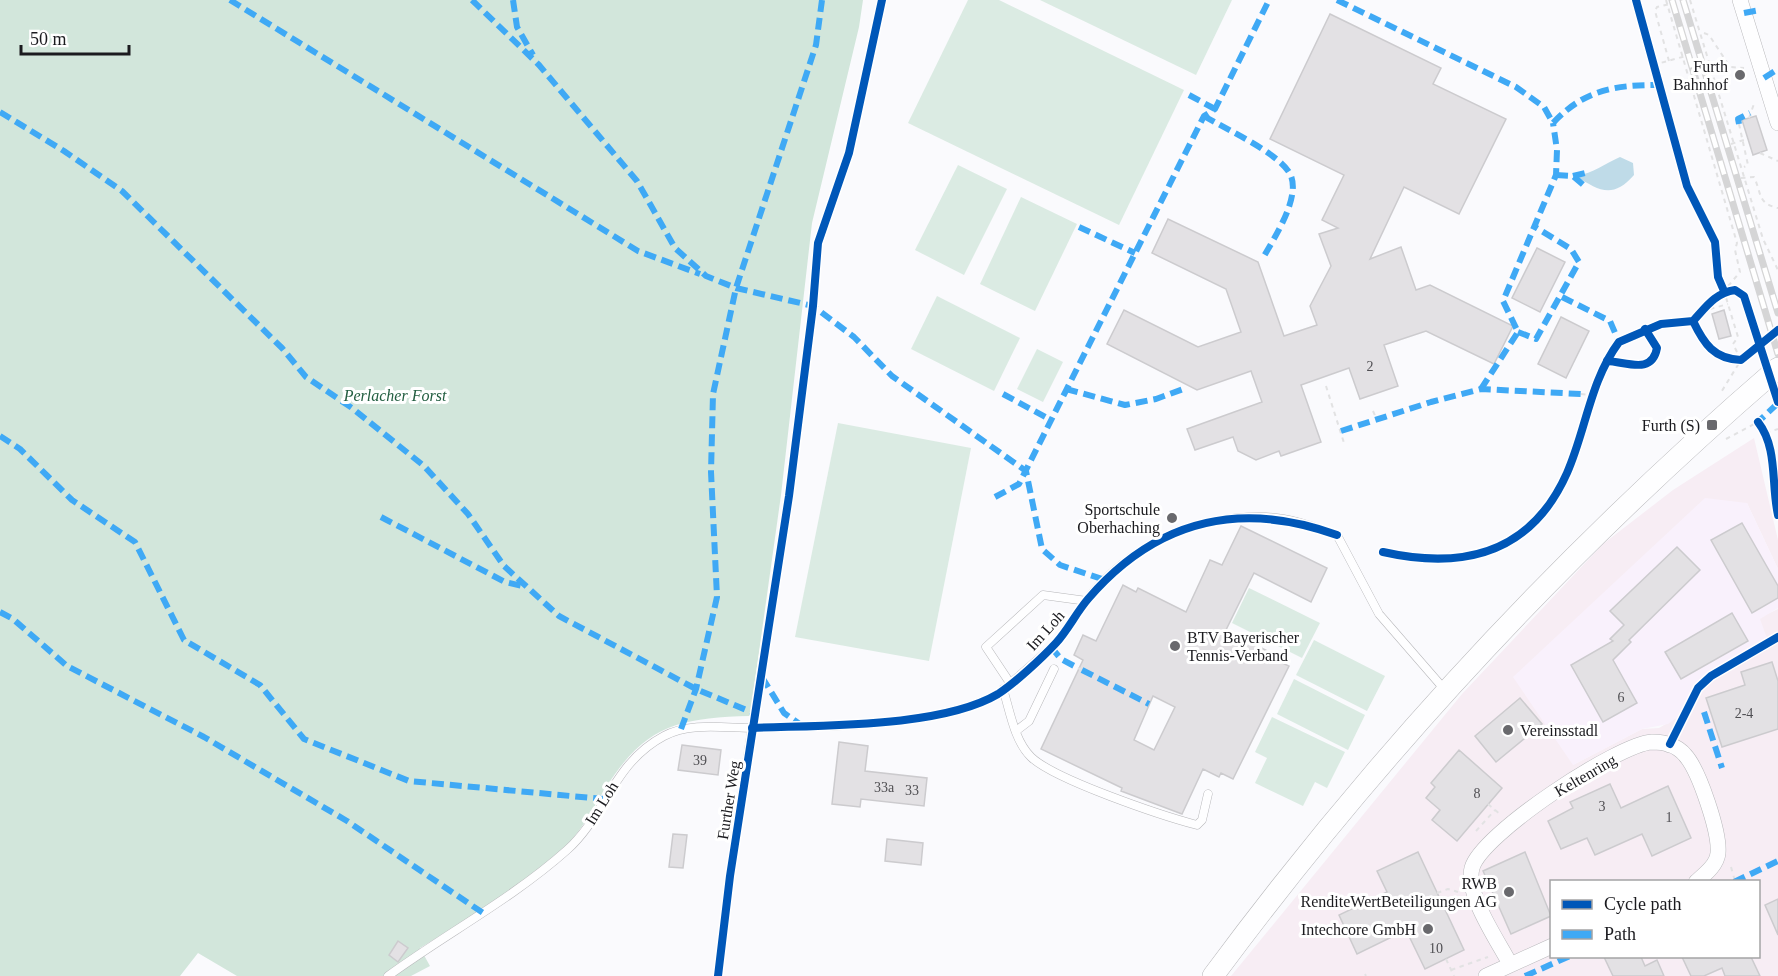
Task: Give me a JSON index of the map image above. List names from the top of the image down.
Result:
{
  "streets": {
    "street": ["Keltenring"],
    "lane": ["Im Loh", "Further Weg"]
  },
  "crossings": [
    ["Im Loh", "Further Weg"]
  ],
  "parks": ["Perlacher Forst"],
  "places": {
    "other": [
      "Furth Bahnhof",
      "Sportschule Oberhaching",
      "BTV Bayerischer Tennis-Verband",
      "Vereinsstadl",
      "RWB RenditeWertBeteiligungen AG",
      "Intechcore GmbH"
    ],
    "transit": ["Furth (S)"]
  },
  "house_numbers": [
    "2",
    "6",
    "2-4",
    "39",
    "33a",
    "33",
    "8",
    "3",
    "1",
    "10"
  ],
  "legend": ["Cycle path", "Path"],
  "scale_bar": "50 m"
}
